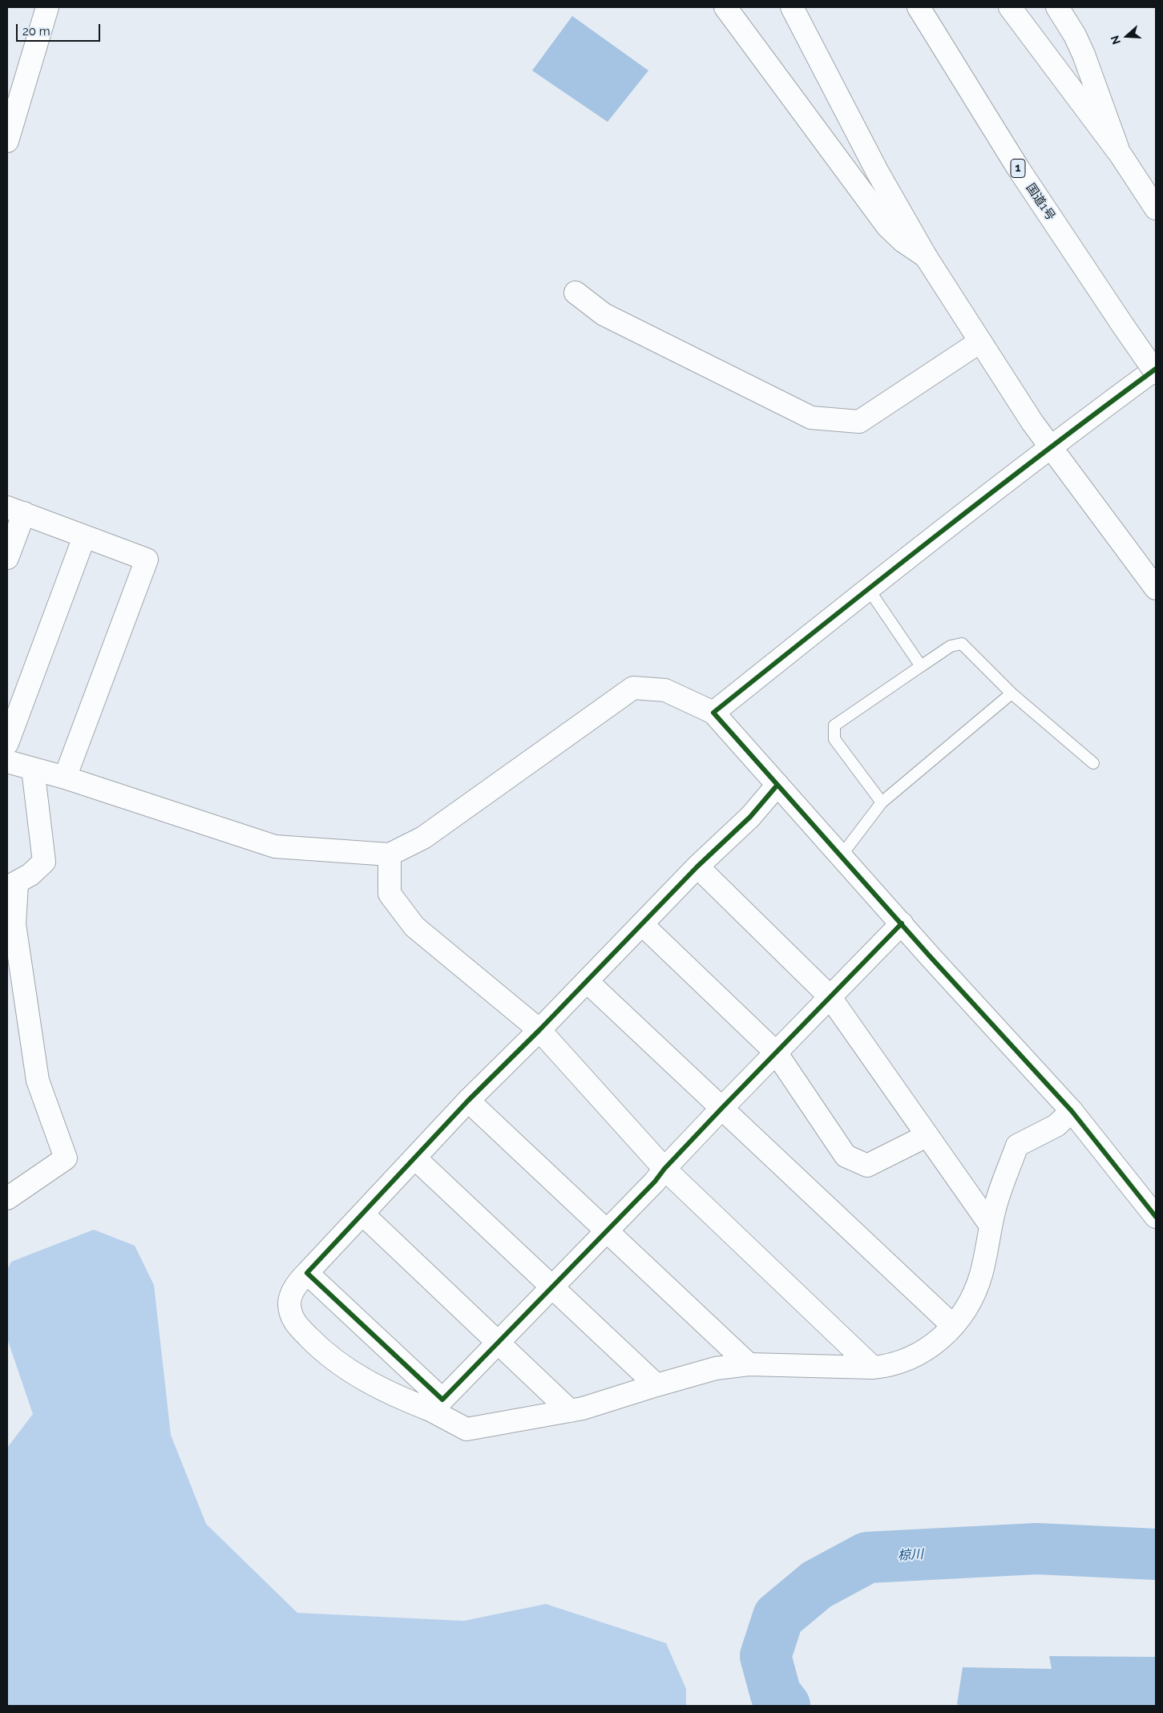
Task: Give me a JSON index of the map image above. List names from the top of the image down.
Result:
{
  "streets": {
    "main road": ["1", "国道1号"]
  },
  "water": ["椋川"],
  "scale_bar": "20 m",
  "north": "left"
}
